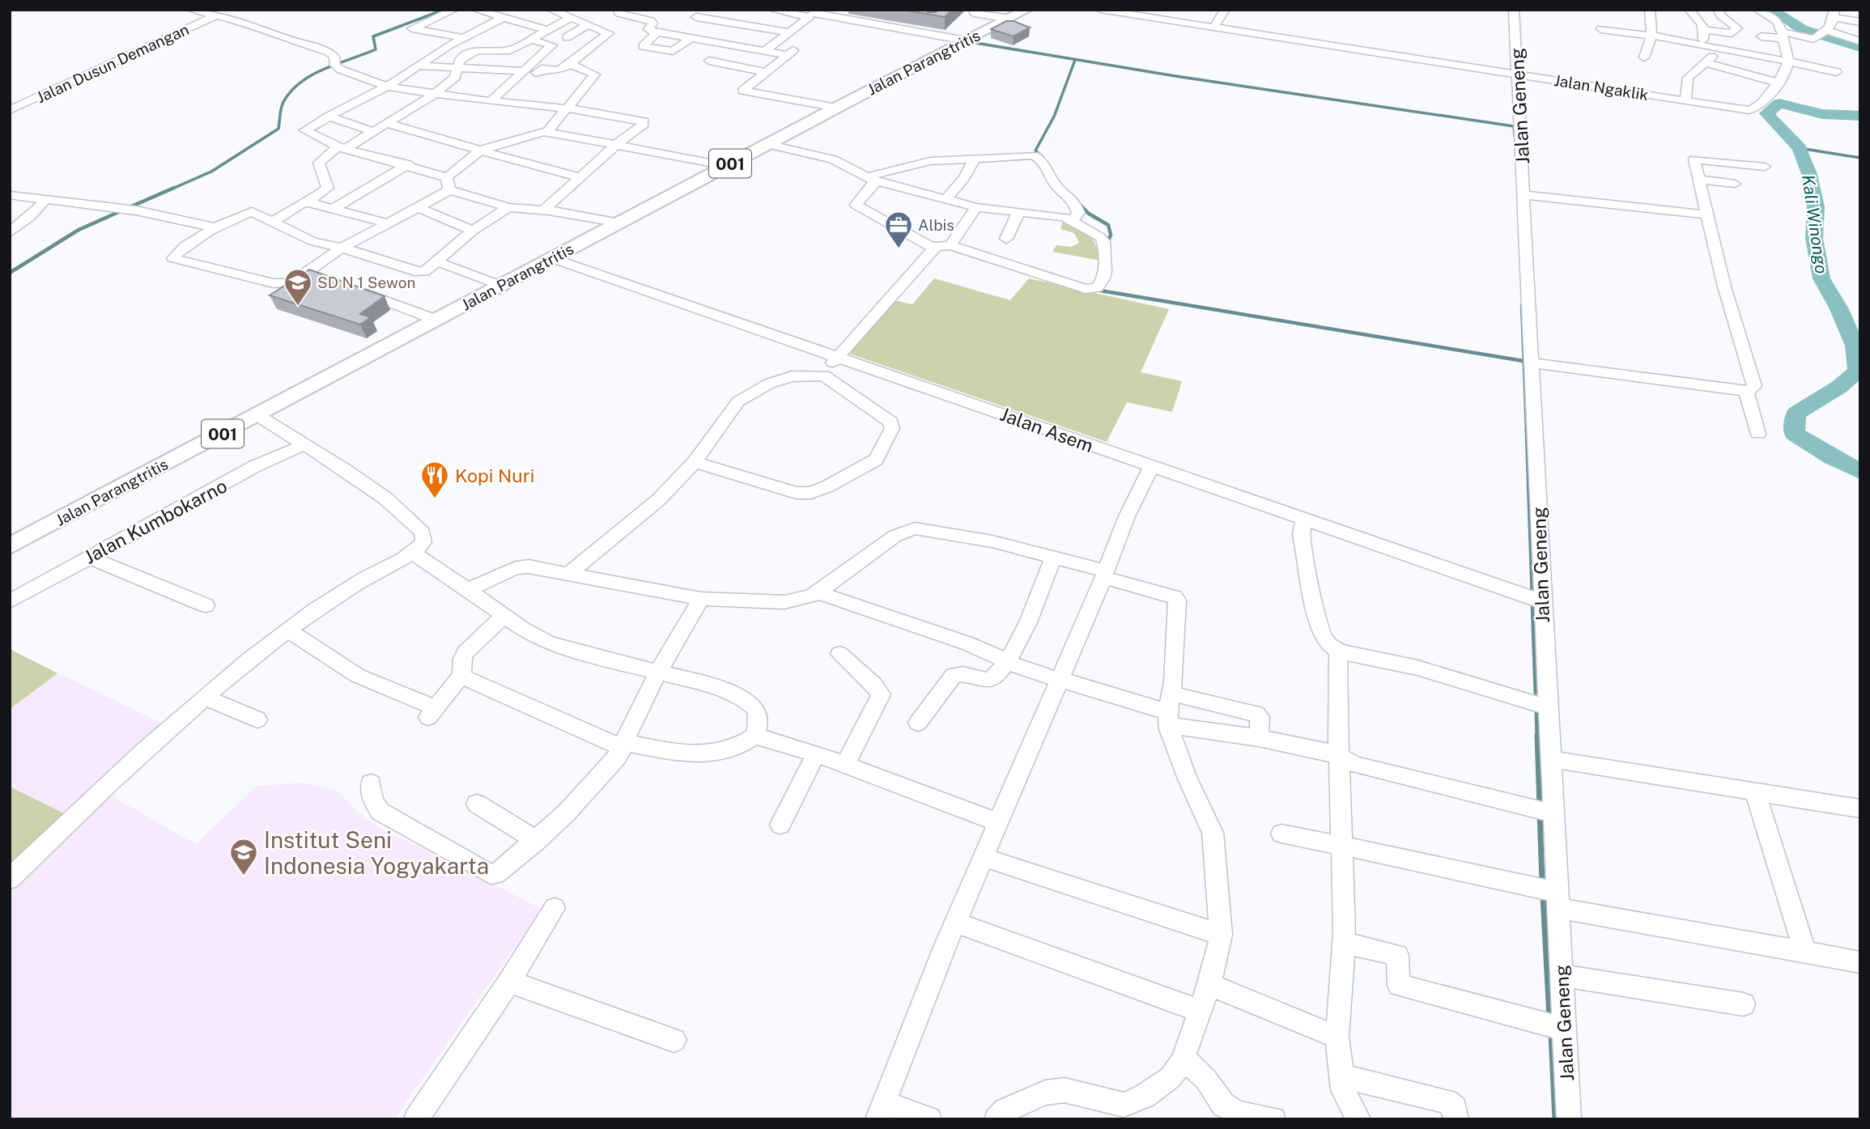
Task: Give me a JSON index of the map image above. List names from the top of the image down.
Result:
{
  "streets": {
    "main road": ["Jalan Parangtritis", "001"],
    "street": [
      "Jalan Dusun Demangan",
      "Jalan Ngaklik",
      "Jalan Geneng",
      "Jalan Asem",
      "Jalan Kumbokarno"
    ]
  },
  "crossings": [
    ["Jalan Parangtritis", "Jalan Asem"],
    ["Jalan Ngaklik", "Jalan Geneng"],
    ["Jalan Geneng", "Jalan Asem"]
  ],
  "water": ["Kali Winongo"],
  "places": {
    "office": ["Albis"],
    "school or university": ["SD N 1 Sewon", "Institut Seni Indonesia Yogyakarta"],
    "restaurant": ["Kopi Nuri"]
  }
}
